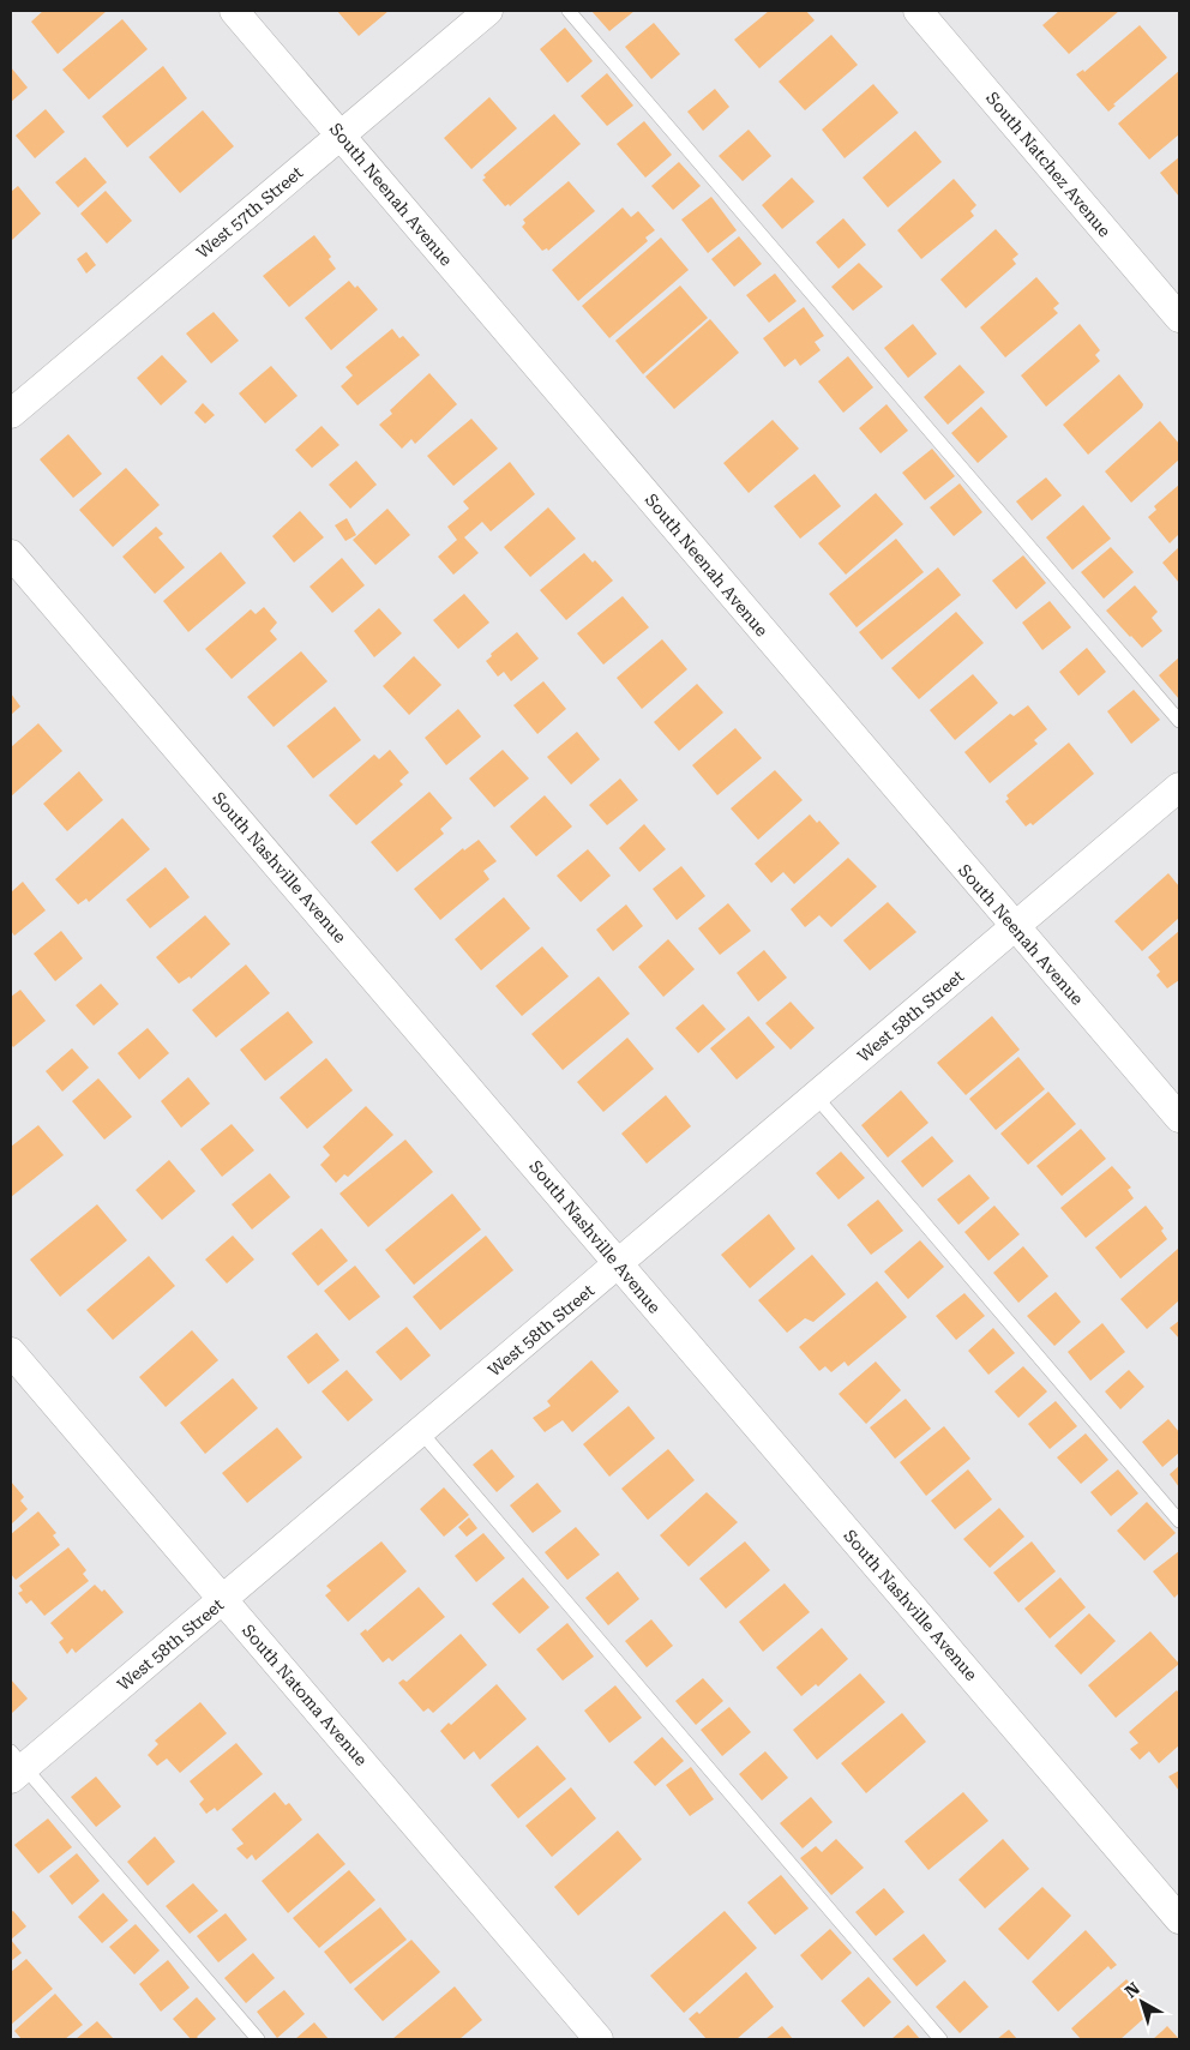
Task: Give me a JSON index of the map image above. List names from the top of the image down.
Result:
{
  "streets": {
    "street": [
      "South Natchez Avenue",
      "South Neenah Avenue",
      "West 57th Street",
      "South Nashville Avenue",
      "West 58th Street",
      "South Natoma Avenue"
    ]
  },
  "crossings": [
    ["South Neenah Avenue", "West 57th Street"],
    ["South Neenah Avenue", "West 58th Street"],
    ["South Nashville Avenue", "West 58th Street"],
    ["West 58th Street", "South Natoma Avenue"]
  ],
  "north": "top left"
}
